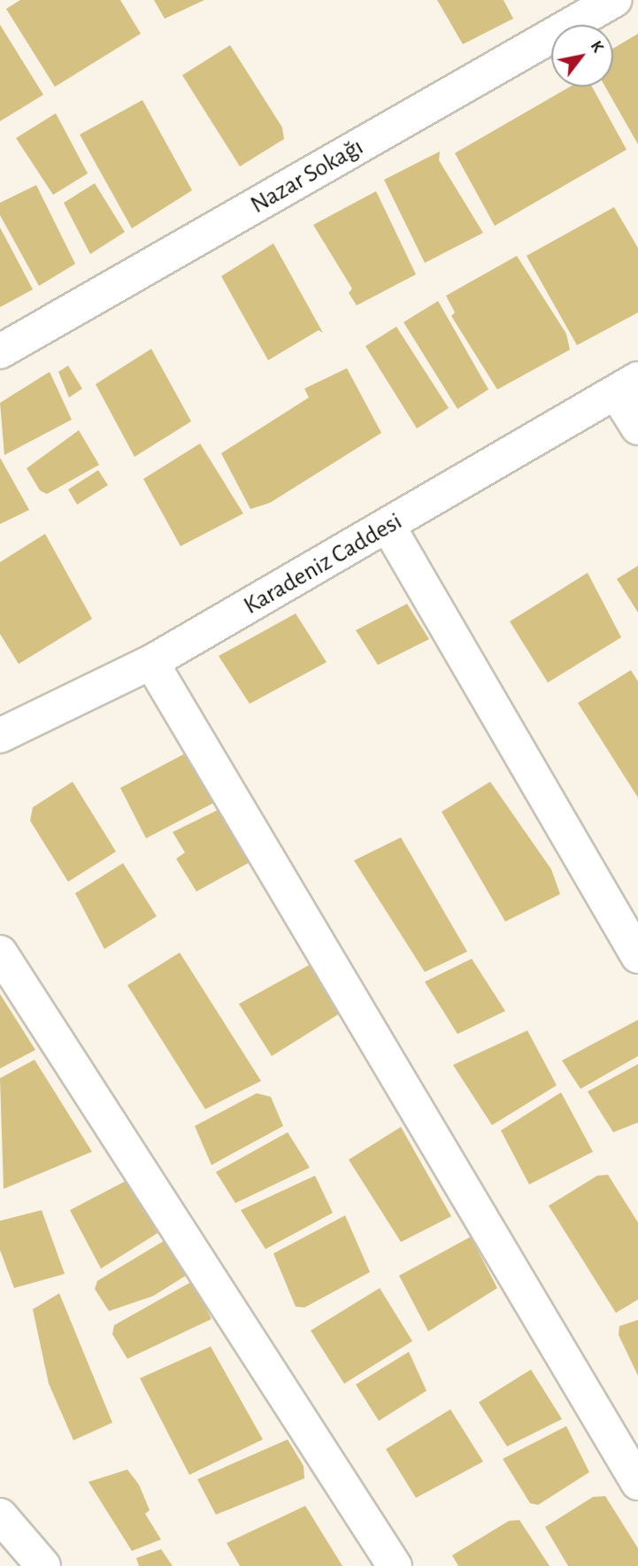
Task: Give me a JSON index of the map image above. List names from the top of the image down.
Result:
{
  "streets": {
    "street": ["Nazar Sokağı", "Karadeniz Caddesi"]
  },
  "north": "top right"
}
